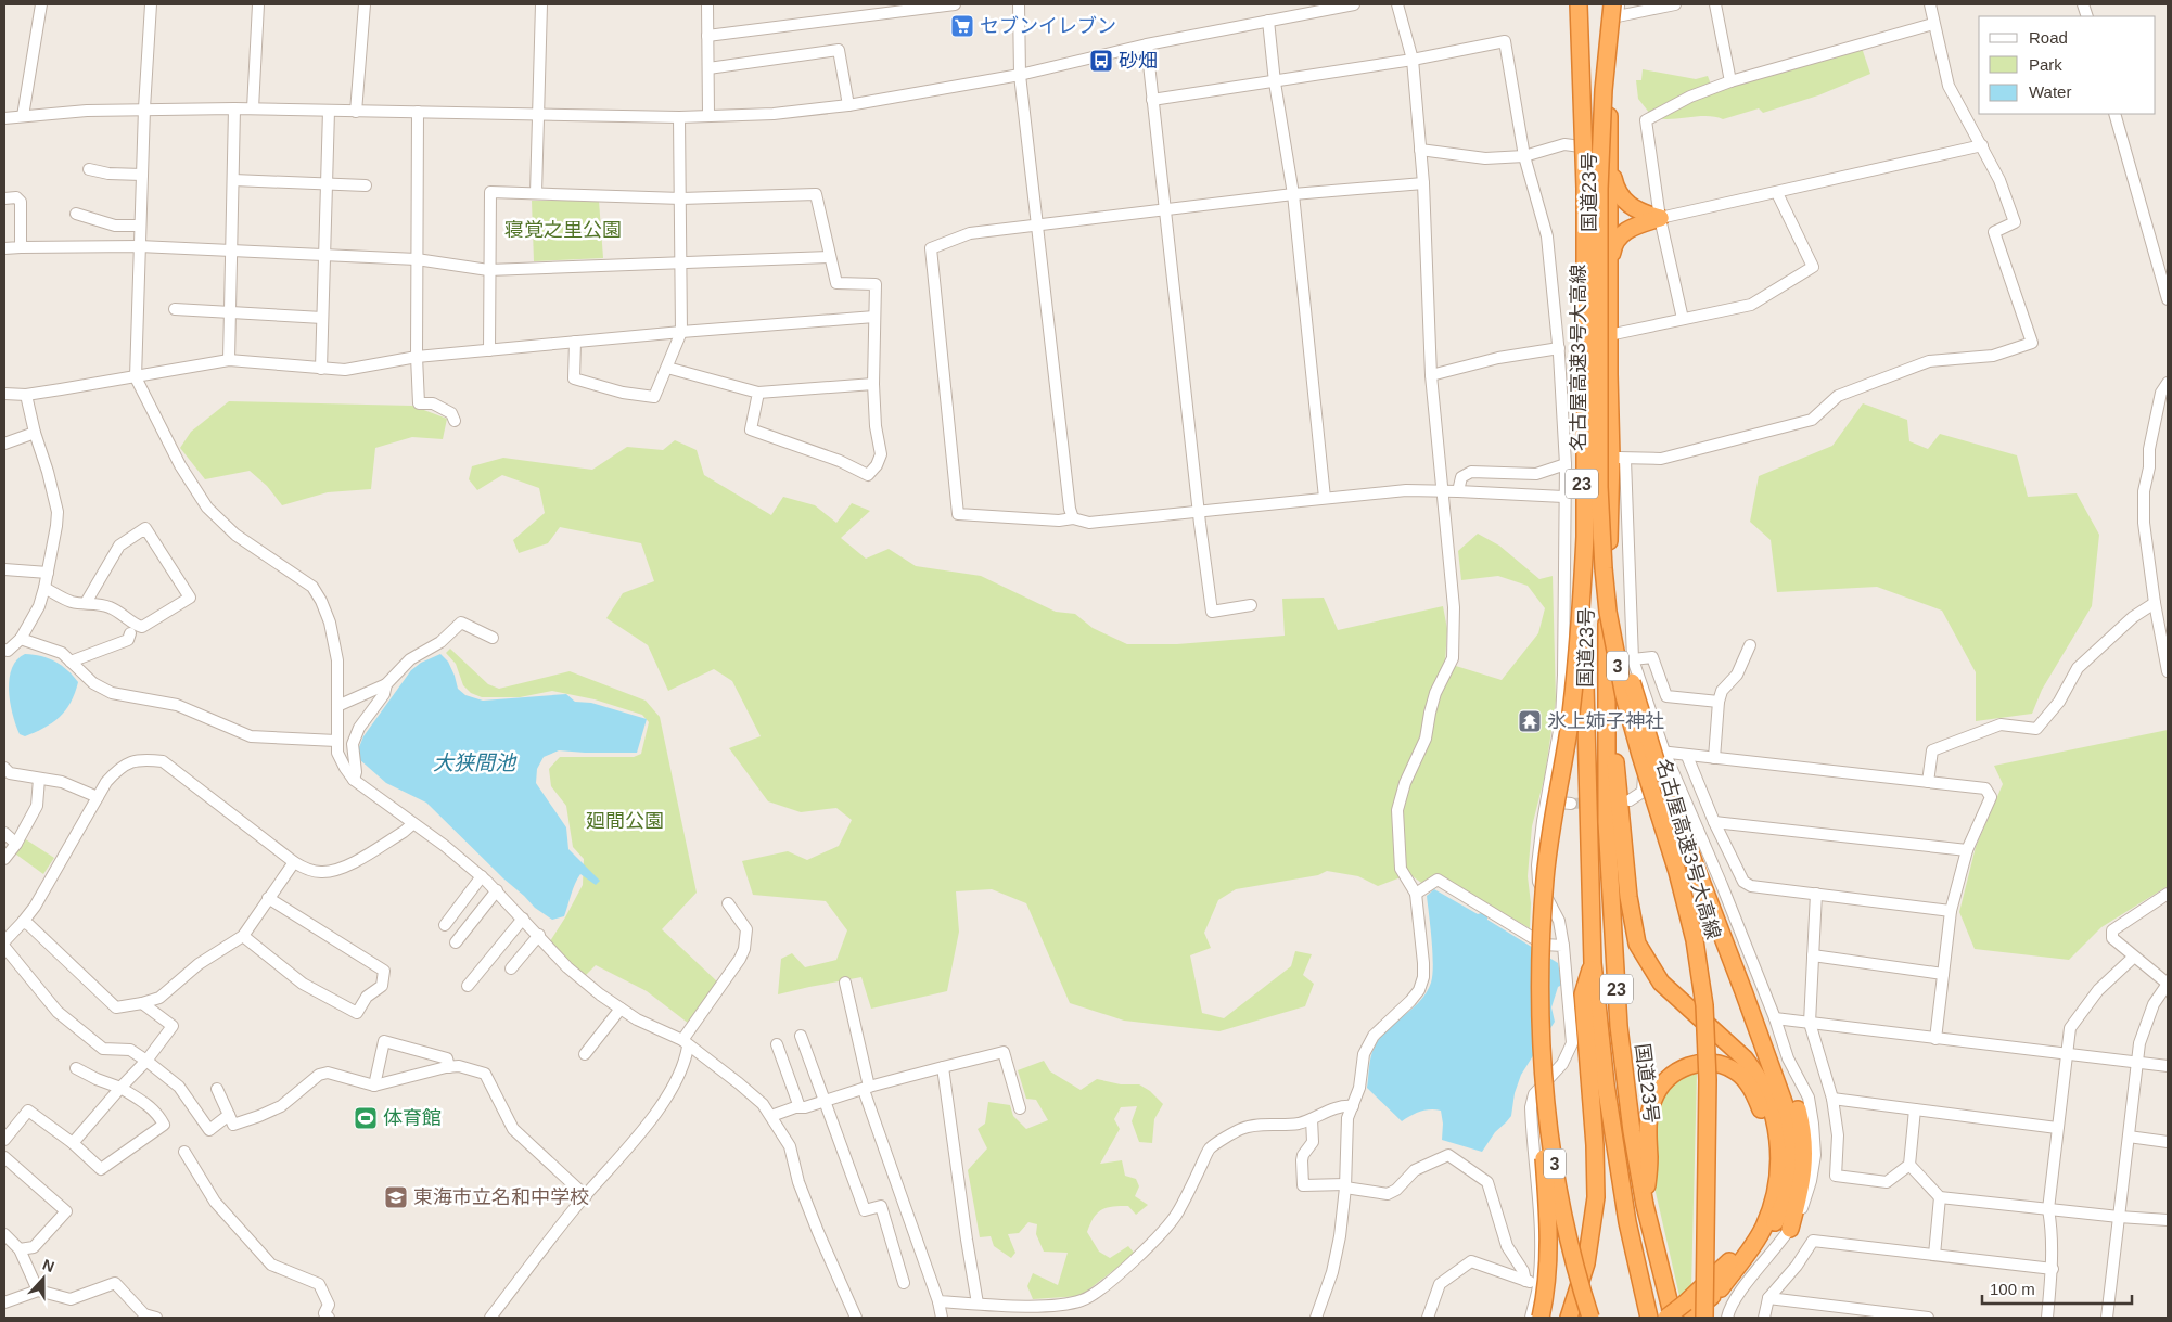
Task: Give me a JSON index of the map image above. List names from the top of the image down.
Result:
{
  "streets": {
    "highway": [
      "国道23号",
      "名古屋高速3号大高線",
      "23",
      "3"
    ]
  },
  "crossings": [
    ["国道23号", "名古屋高速3号大高線"]
  ],
  "water": ["大狭間池"],
  "parks": ["寝覚之里公園", "廻間公園"],
  "places": {
    "supermarket": ["セブンイレブン"],
    "bus stop": ["砂畑"],
    "temple": ["氷上姉子神社"],
    "sports": ["体育館"],
    "school or university": ["東海市立名和中学校"]
  },
  "legend": ["Road", "Park", "Water"],
  "scale_bar": "100 m",
  "north": "top"
}
